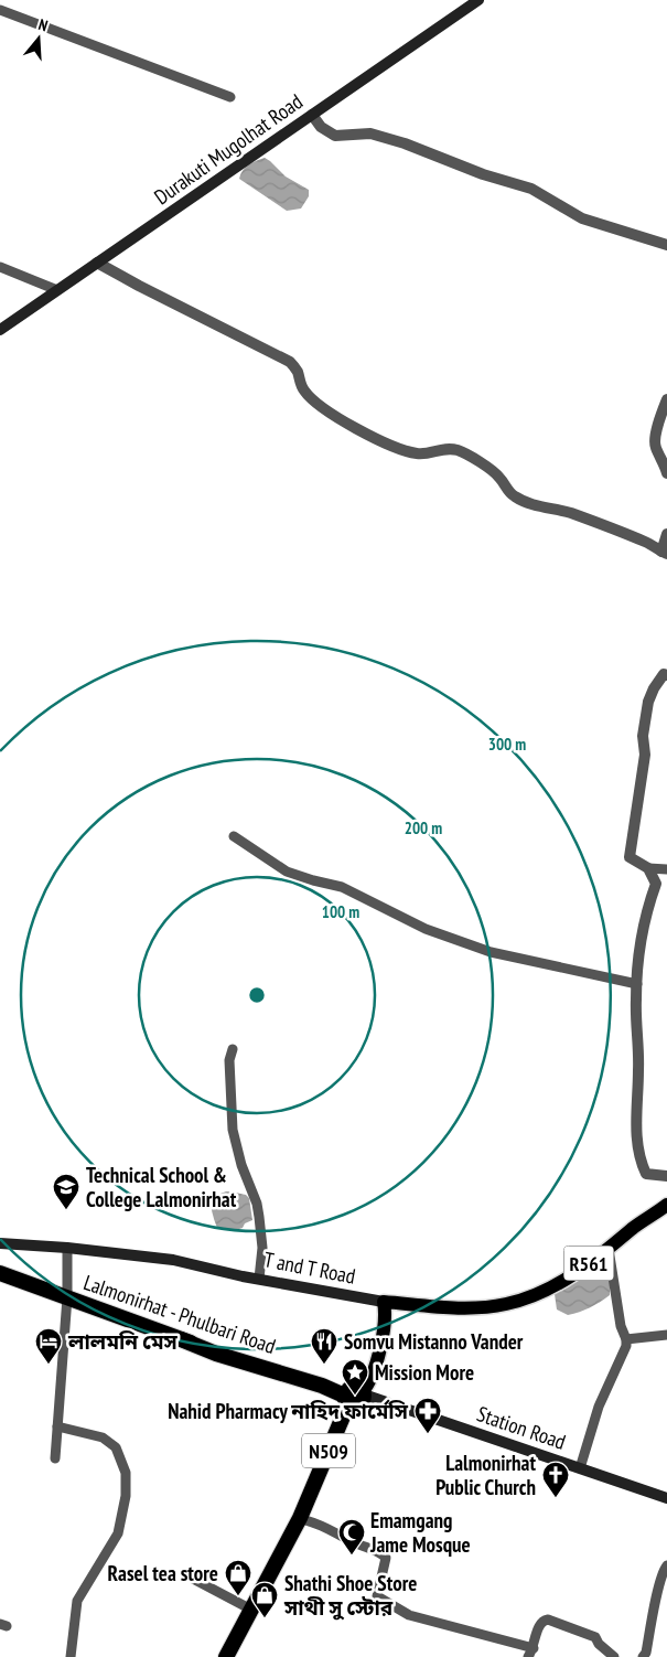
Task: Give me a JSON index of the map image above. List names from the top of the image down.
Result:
{
  "streets": {
    "highway": ["Lalmonirhat - Phulbari Road", "N509"],
    "main road": [
      "Durakuti Mugolhat Road",
      "R561",
      "T and T Road",
      "Station Road"
    ]
  },
  "crossings": [
    ["R561", "T and T Road"],
    ["Lalmonirhat - Phulbari Road", "Station Road"],
    ["Lalmonirhat - Phulbari Road", "N509"],
    ["Station Road", "N509"]
  ],
  "places": {
    "school or university": ["Technical School & College Lalmonirhat"],
    "hotel": ["লালমনি মেস"],
    "restaurant": ["Somvu Mistanno Vander"],
    "place": ["Mission More"],
    "pharmacy": ["Nahid Pharmacy নাহিদ ফার্মেসি"],
    "church": ["Lalmonirhat Public Church"],
    "mosque": ["Emamgang Jame Mosque"],
    "shop": ["Rasel tea store", "Shathi Shoe Store সাথী সু স্টোর"]
  },
  "north": "top",
  "rings": ["300 m", "200 m", "100 m"]
}
